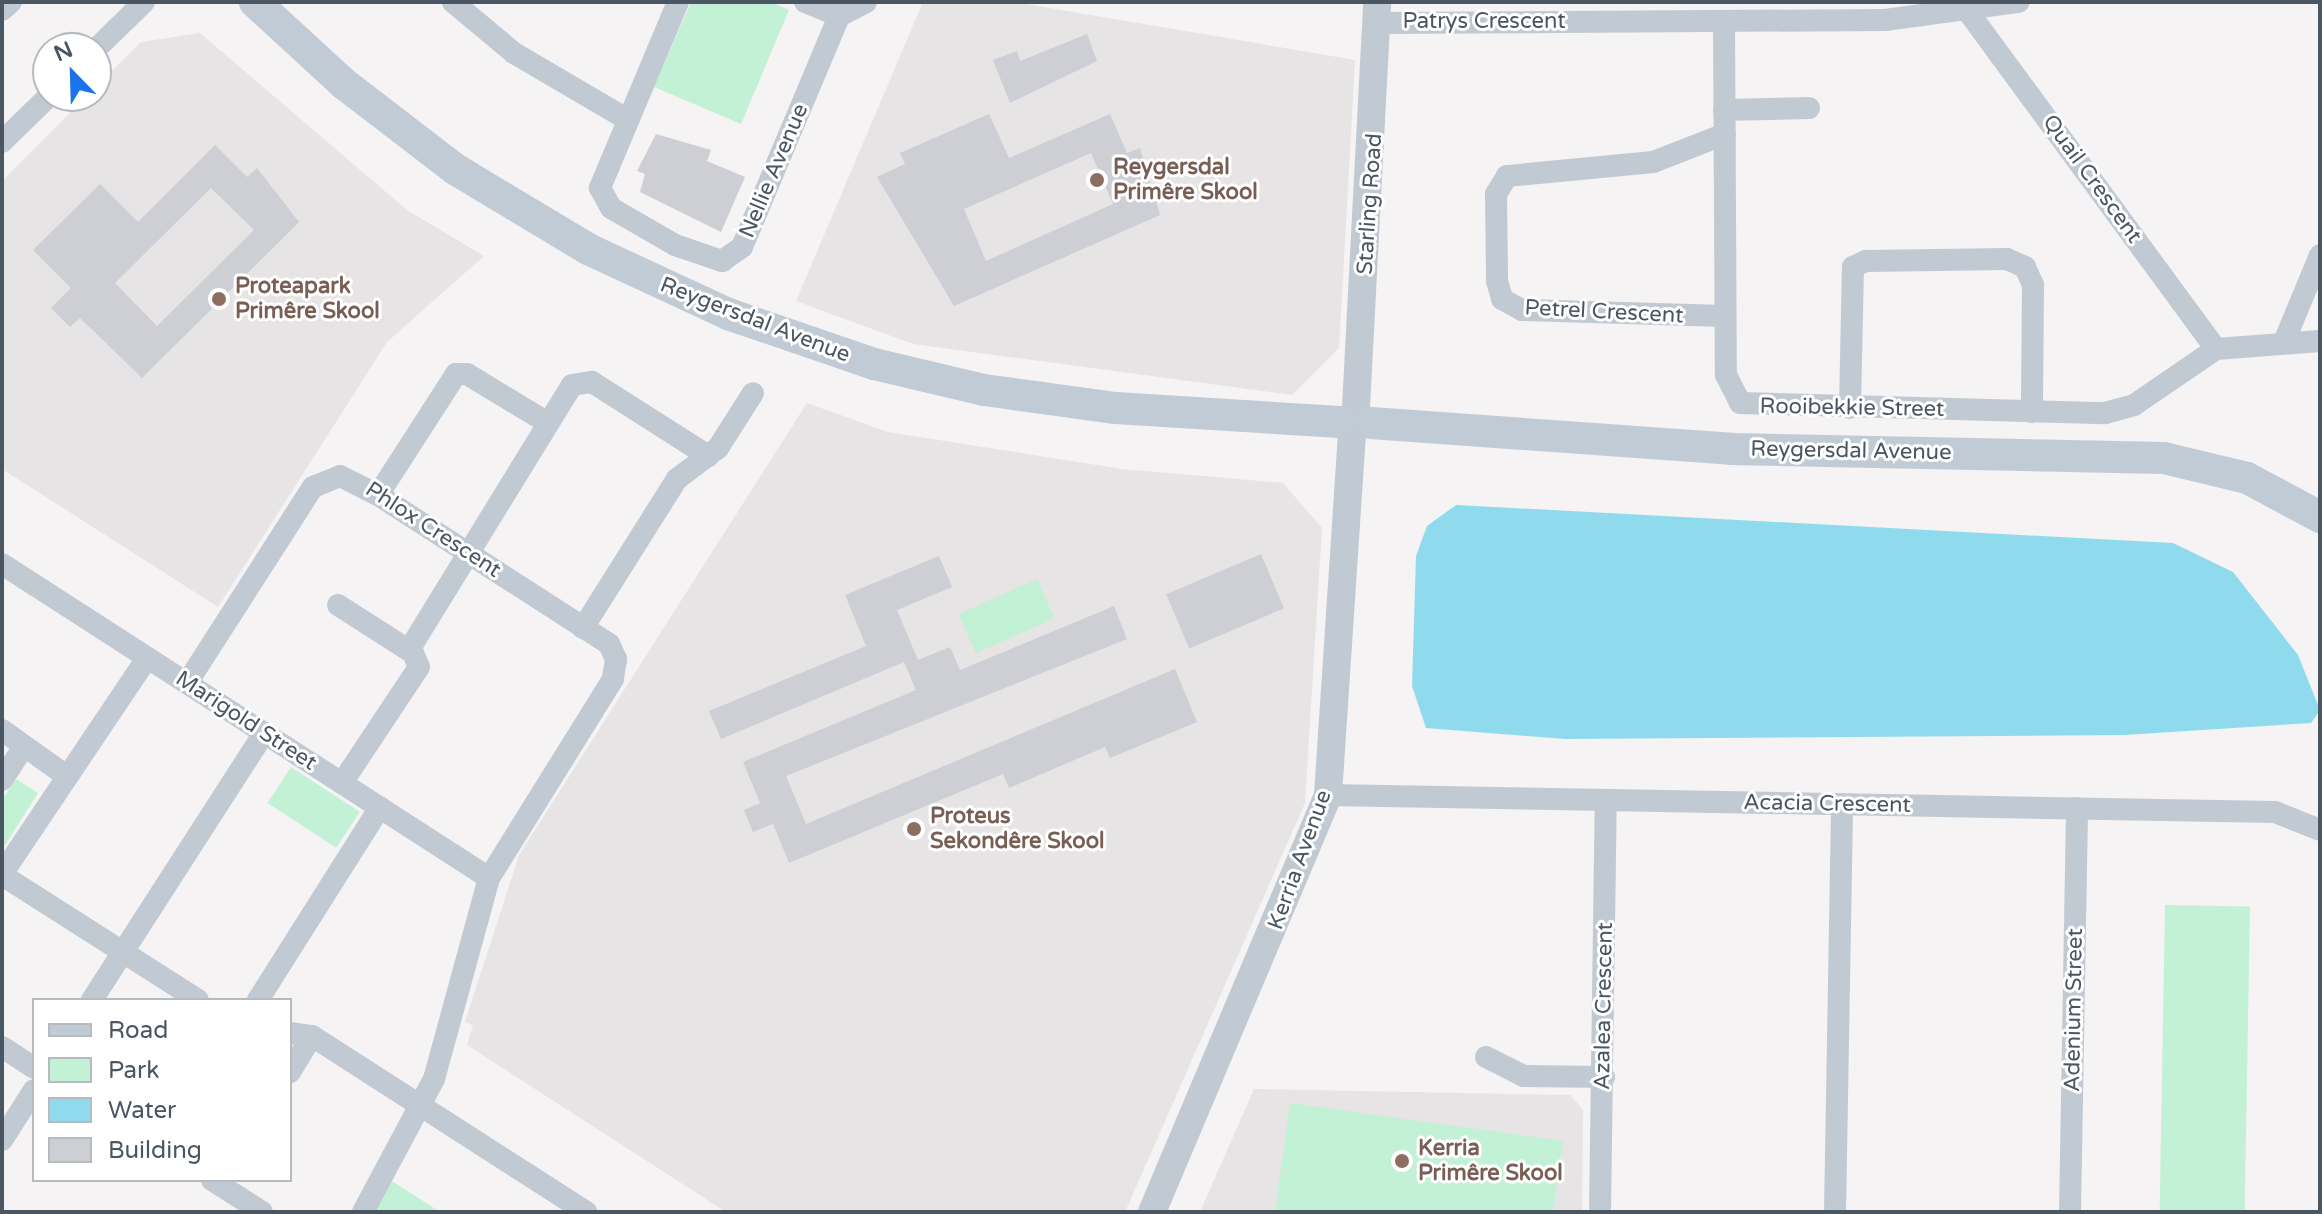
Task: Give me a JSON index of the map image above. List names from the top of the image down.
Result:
{
  "streets": {
    "main road": ["Reygersdal Avenue"],
    "street": [
      "Patrys Crescent",
      "Nellie Avenue",
      "Quail Crescent",
      "Starling Road",
      "Petrel Crescent",
      "Rooibekkie Street",
      "Phlox Crescent",
      "Marigold Street",
      "Acacia Crescent",
      "Kerria Avenue",
      "Azalea Crescent",
      "Adenium Street"
    ]
  },
  "crossings": [
    ["Patrys Crescent", "Quail Crescent"],
    ["Patrys Crescent", "Starling Road"],
    ["Patrys Crescent", "Rooibekkie Street"],
    ["Quail Crescent", "Rooibekkie Street"],
    ["Starling Road", "Reygersdal Avenue"],
    ["Starling Road", "Kerria Avenue"],
    ["Petrel Crescent", "Rooibekkie Street"],
    ["Reygersdal Avenue", "Kerria Avenue"],
    ["Phlox Crescent", "Marigold Street"],
    ["Acacia Crescent", "Kerria Avenue"],
    ["Acacia Crescent", "Azalea Crescent"],
    ["Acacia Crescent", "Adenium Street"]
  ],
  "places": [
    "Reygersdal Primêre Skool",
    "Proteapark Primêre Skool",
    "Proteus Sekondêre Skool",
    "Kerria Primêre Skool"
  ],
  "legend": [
    "Road",
    "Park",
    "Water",
    "Building"
  ],
  "north": "top left"
}
